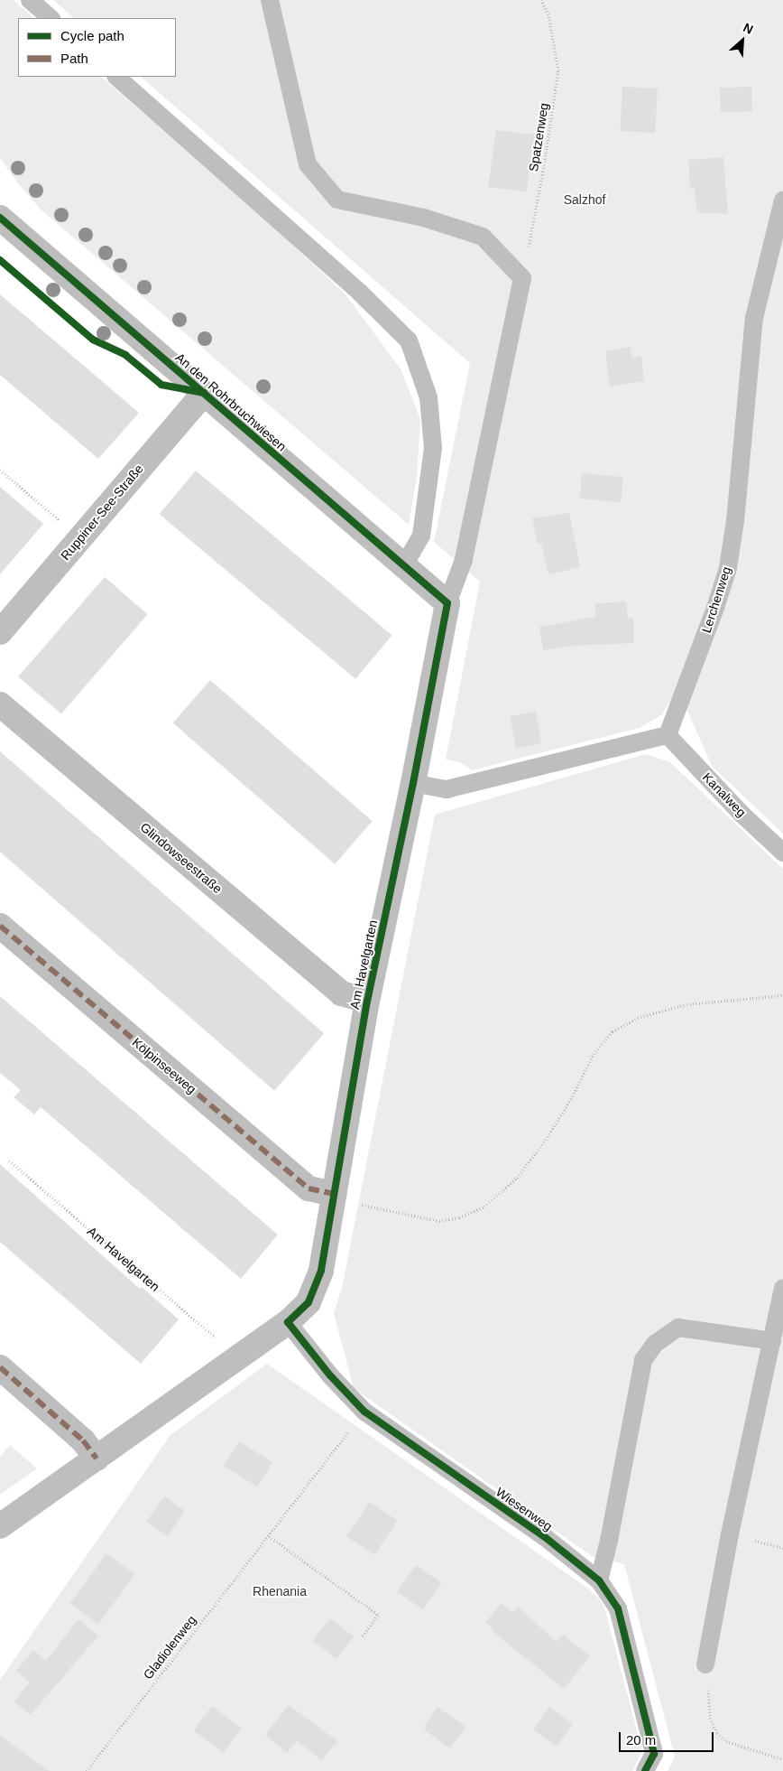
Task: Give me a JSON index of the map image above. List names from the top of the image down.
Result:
{
  "streets": {
    "street": [
      "An den Rohrbruchwiesen",
      "Ruppiner-See-Straße",
      "Glindowseestraße",
      "Am Havelgarten",
      "Kölpinseeweg"
    ],
    "lane": ["Lerchenweg", "Kanalweg", "Wiesenweg"],
    "path": ["Spatzenweg", "Gladiolenweg"]
  },
  "crossings": [
    ["An den Rohrbruchwiesen", "Ruppiner-See-Straße"],
    ["An den Rohrbruchwiesen", "Am Havelgarten"],
    ["Lerchenweg", "Kanalweg"],
    ["Glindowseestraße", "Am Havelgarten"],
    ["Am Havelgarten", "Kölpinseeweg"],
    ["Am Havelgarten", "Wiesenweg"],
    ["Wiesenweg", "Gladiolenweg"]
  ],
  "parks": ["Salzhof", "Rhenania"],
  "legend": ["Cycle path", "Path"],
  "scale_bar": "20 m",
  "north": "top right"
}
